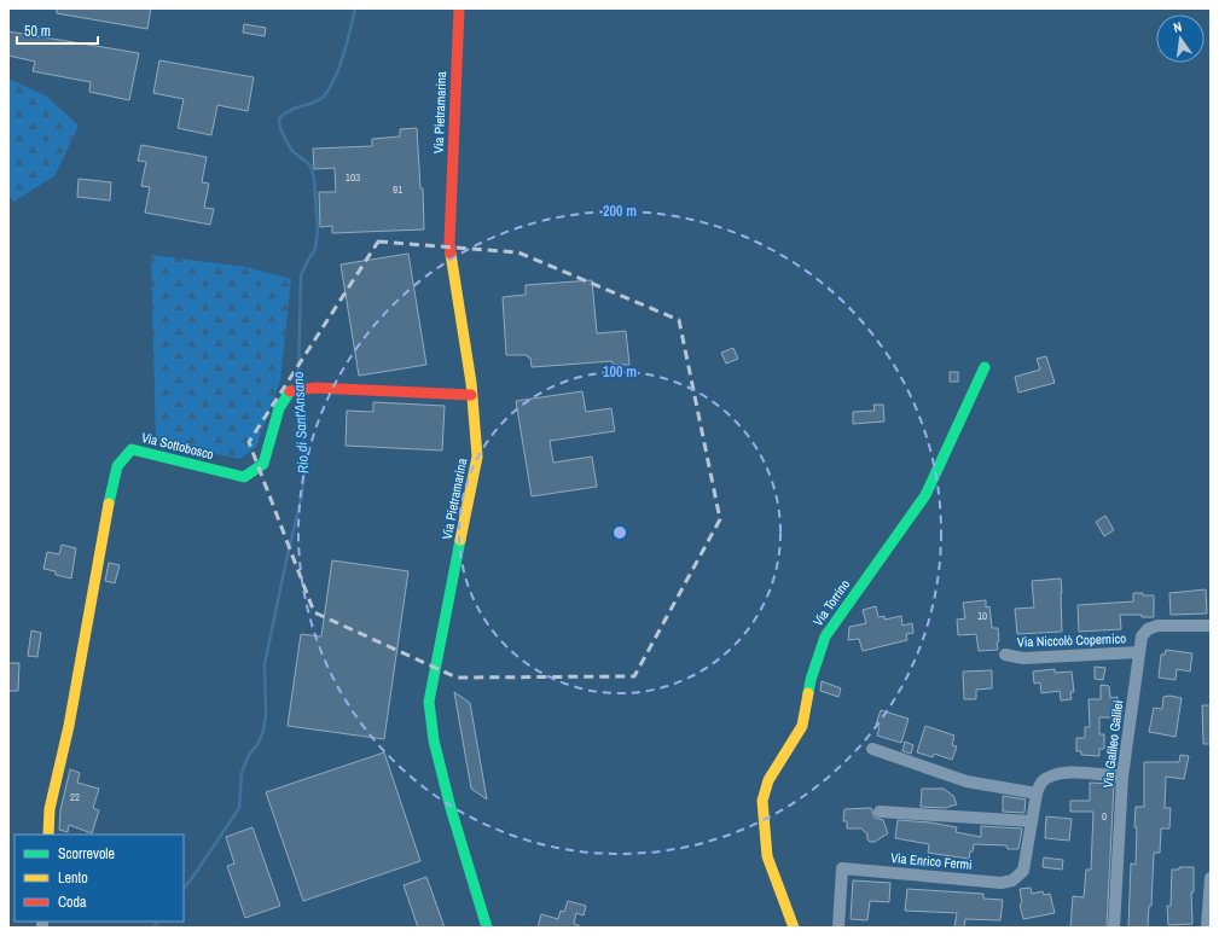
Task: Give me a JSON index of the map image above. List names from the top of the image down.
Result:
{
  "streets": {
    "street": [
      "Via Pietramarina",
      "Via Sottobosco",
      "Via Torrino",
      "Via Niccolò Copernico",
      "Via Galileo Galilei",
      "Via Enrico Fermi"
    ]
  },
  "crossings": [
    ["Via Pietramarina", "Via Sottobosco"],
    ["Via Niccolò Copernico", "Via Galileo Galilei"]
  ],
  "water": ["Rio di Sant'Ansano"],
  "house_numbers": [
    "103",
    "91",
    "10",
    "22",
    "0"
  ],
  "legend": ["Scorrevole", "Lento", "Coda"],
  "scale_bar": "50 m",
  "north": "top",
  "rings": ["200 m", "100 m"]
}
